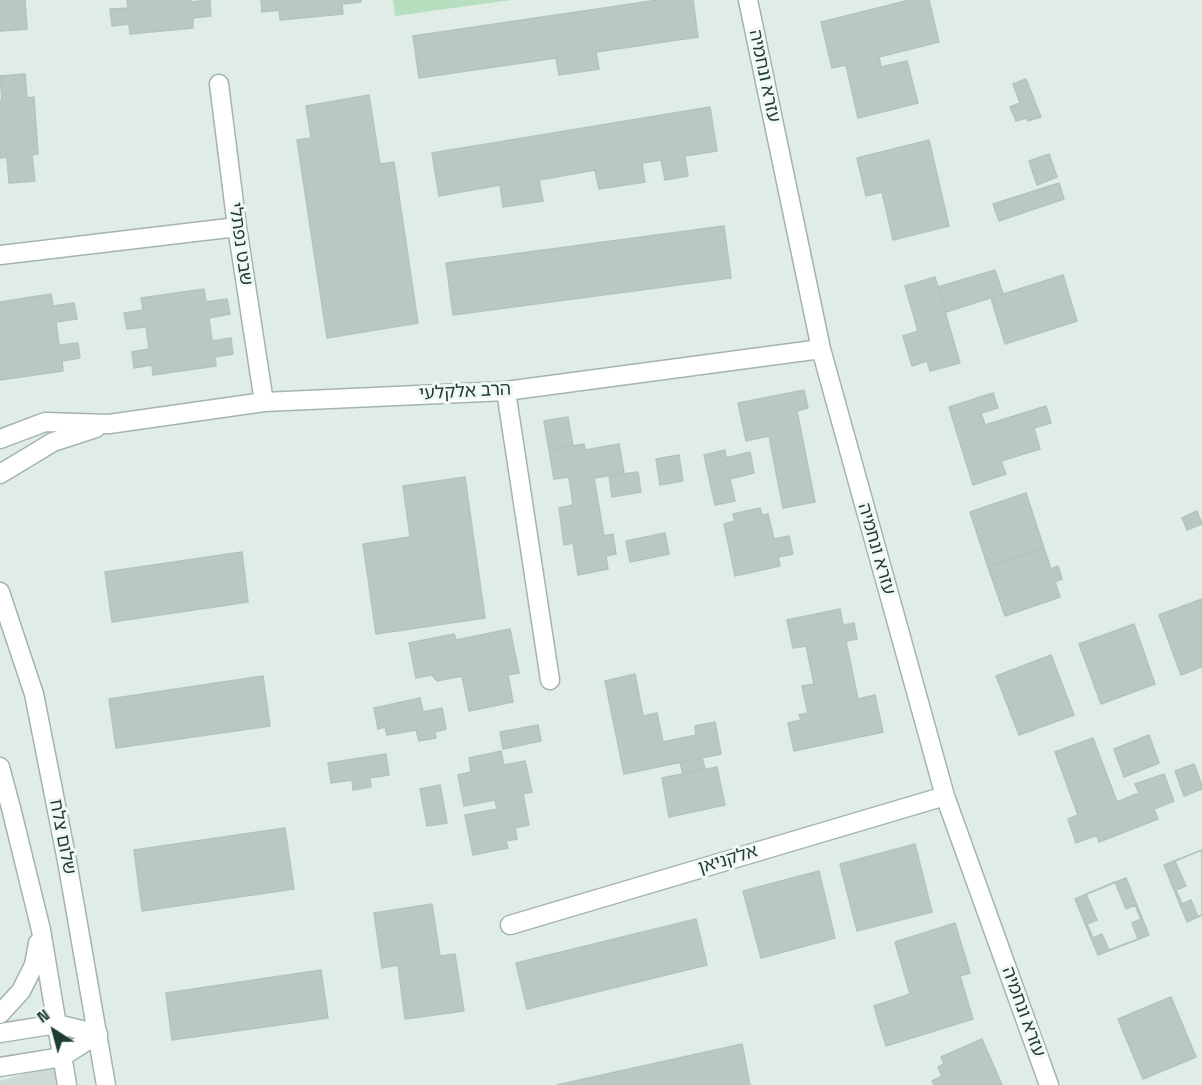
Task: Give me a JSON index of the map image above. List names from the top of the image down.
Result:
{
  "streets": {
    "street": [
      "עזרא ונחמיה",
      "שבט נפתלי",
      "הרב אלקלעי",
      "שלום צלח",
      "אלקניאן"
    ]
  },
  "crossings": [
    ["עזרא ונחמיה", "הרב אלקלעי"],
    ["עזרא ונחמיה", "אלקניאן"],
    ["שבט נפתלי", "הרב אלקלעי"]
  ],
  "north": "top left"
}
